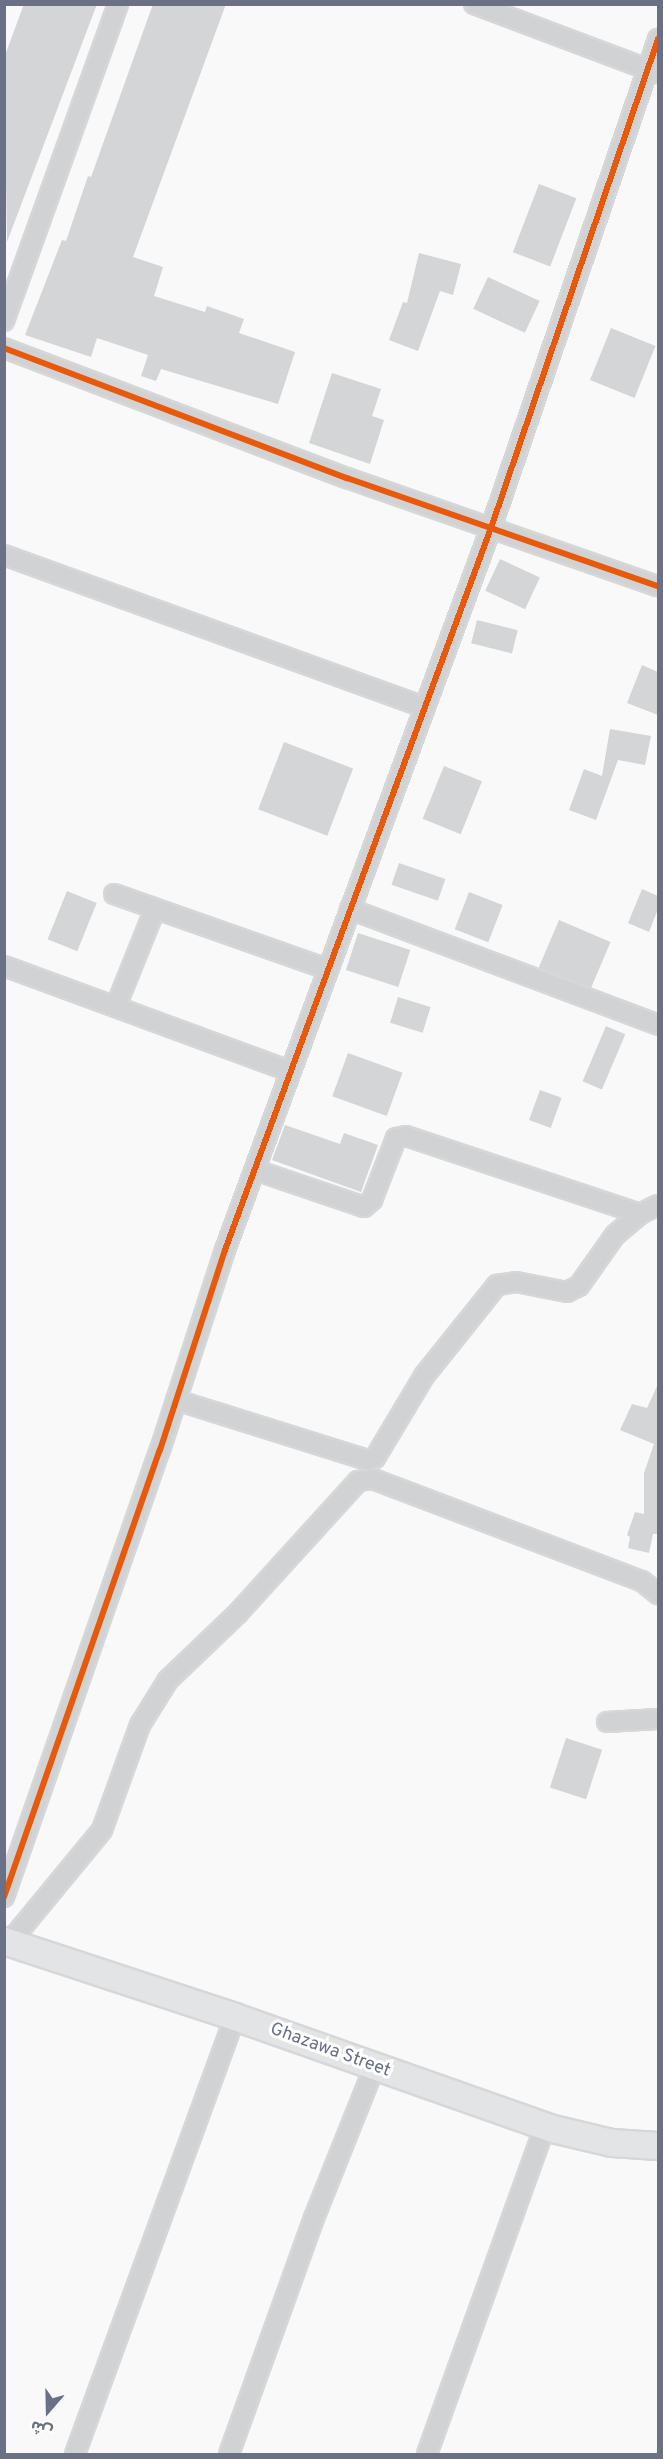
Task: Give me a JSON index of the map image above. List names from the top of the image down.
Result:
{
  "streets": {
    "main road": ["Ghazawa Street"]
  },
  "north": "bottom"
}
